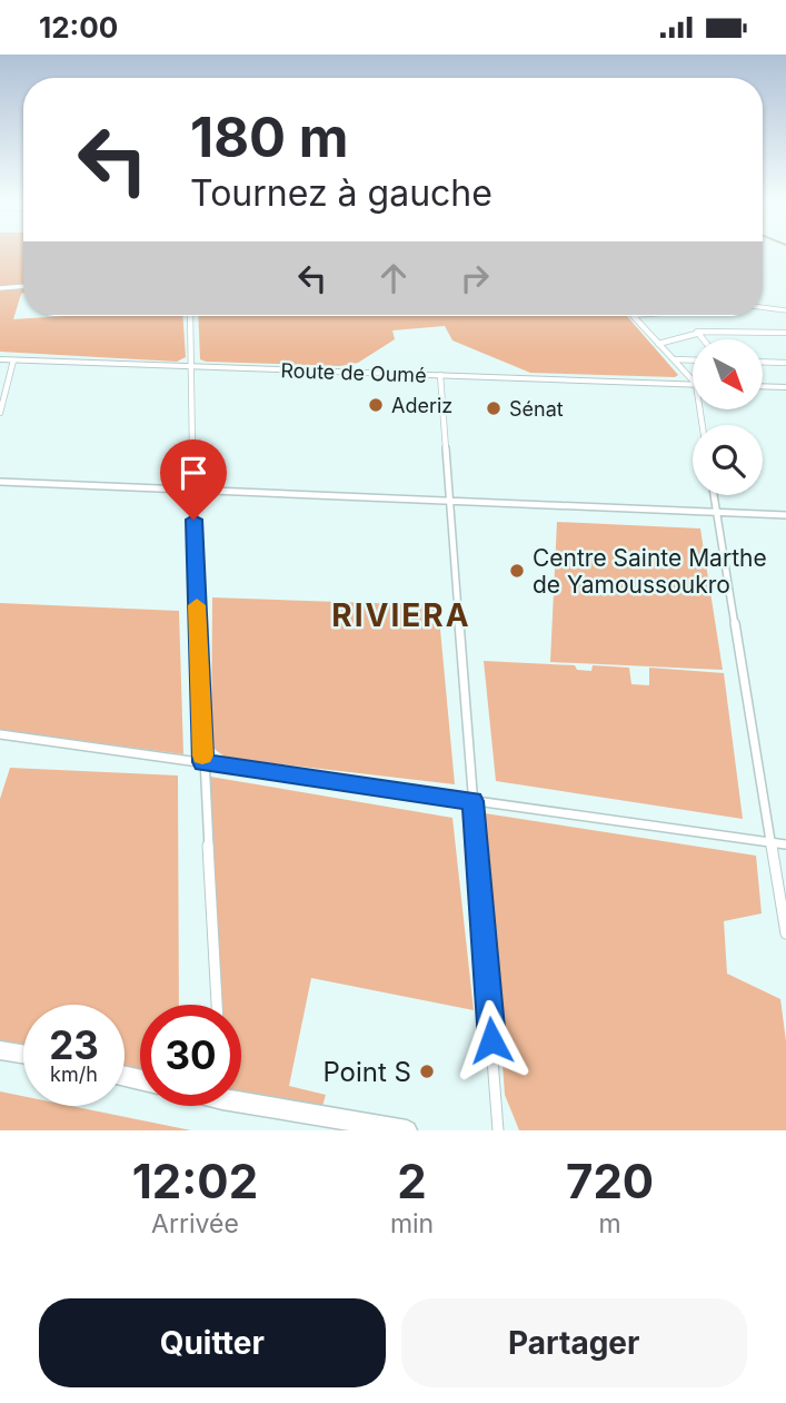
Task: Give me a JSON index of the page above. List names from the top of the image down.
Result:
{
  "streets": {
    "main road": ["Route de Oumé"]
  },
  "districts": ["RIVIERA"],
  "places": [
    "Aderiz",
    "Sénat",
    "Centre Sainte Marthe de Yamoussoukro",
    "Point S"
  ],
  "north": "bottom right",
  "page": {
    "status": "12:00",
    "turn": ["180 m", "Tournez à gauche"],
    "speed": "23 km/h",
    "limit": "30",
    "eta": [
      "12:02",
      "Arrivée",
      "2",
      "min",
      "720",
      "m"
    ],
    "buttons": ["Quitter", "Partager"]
  }
}
